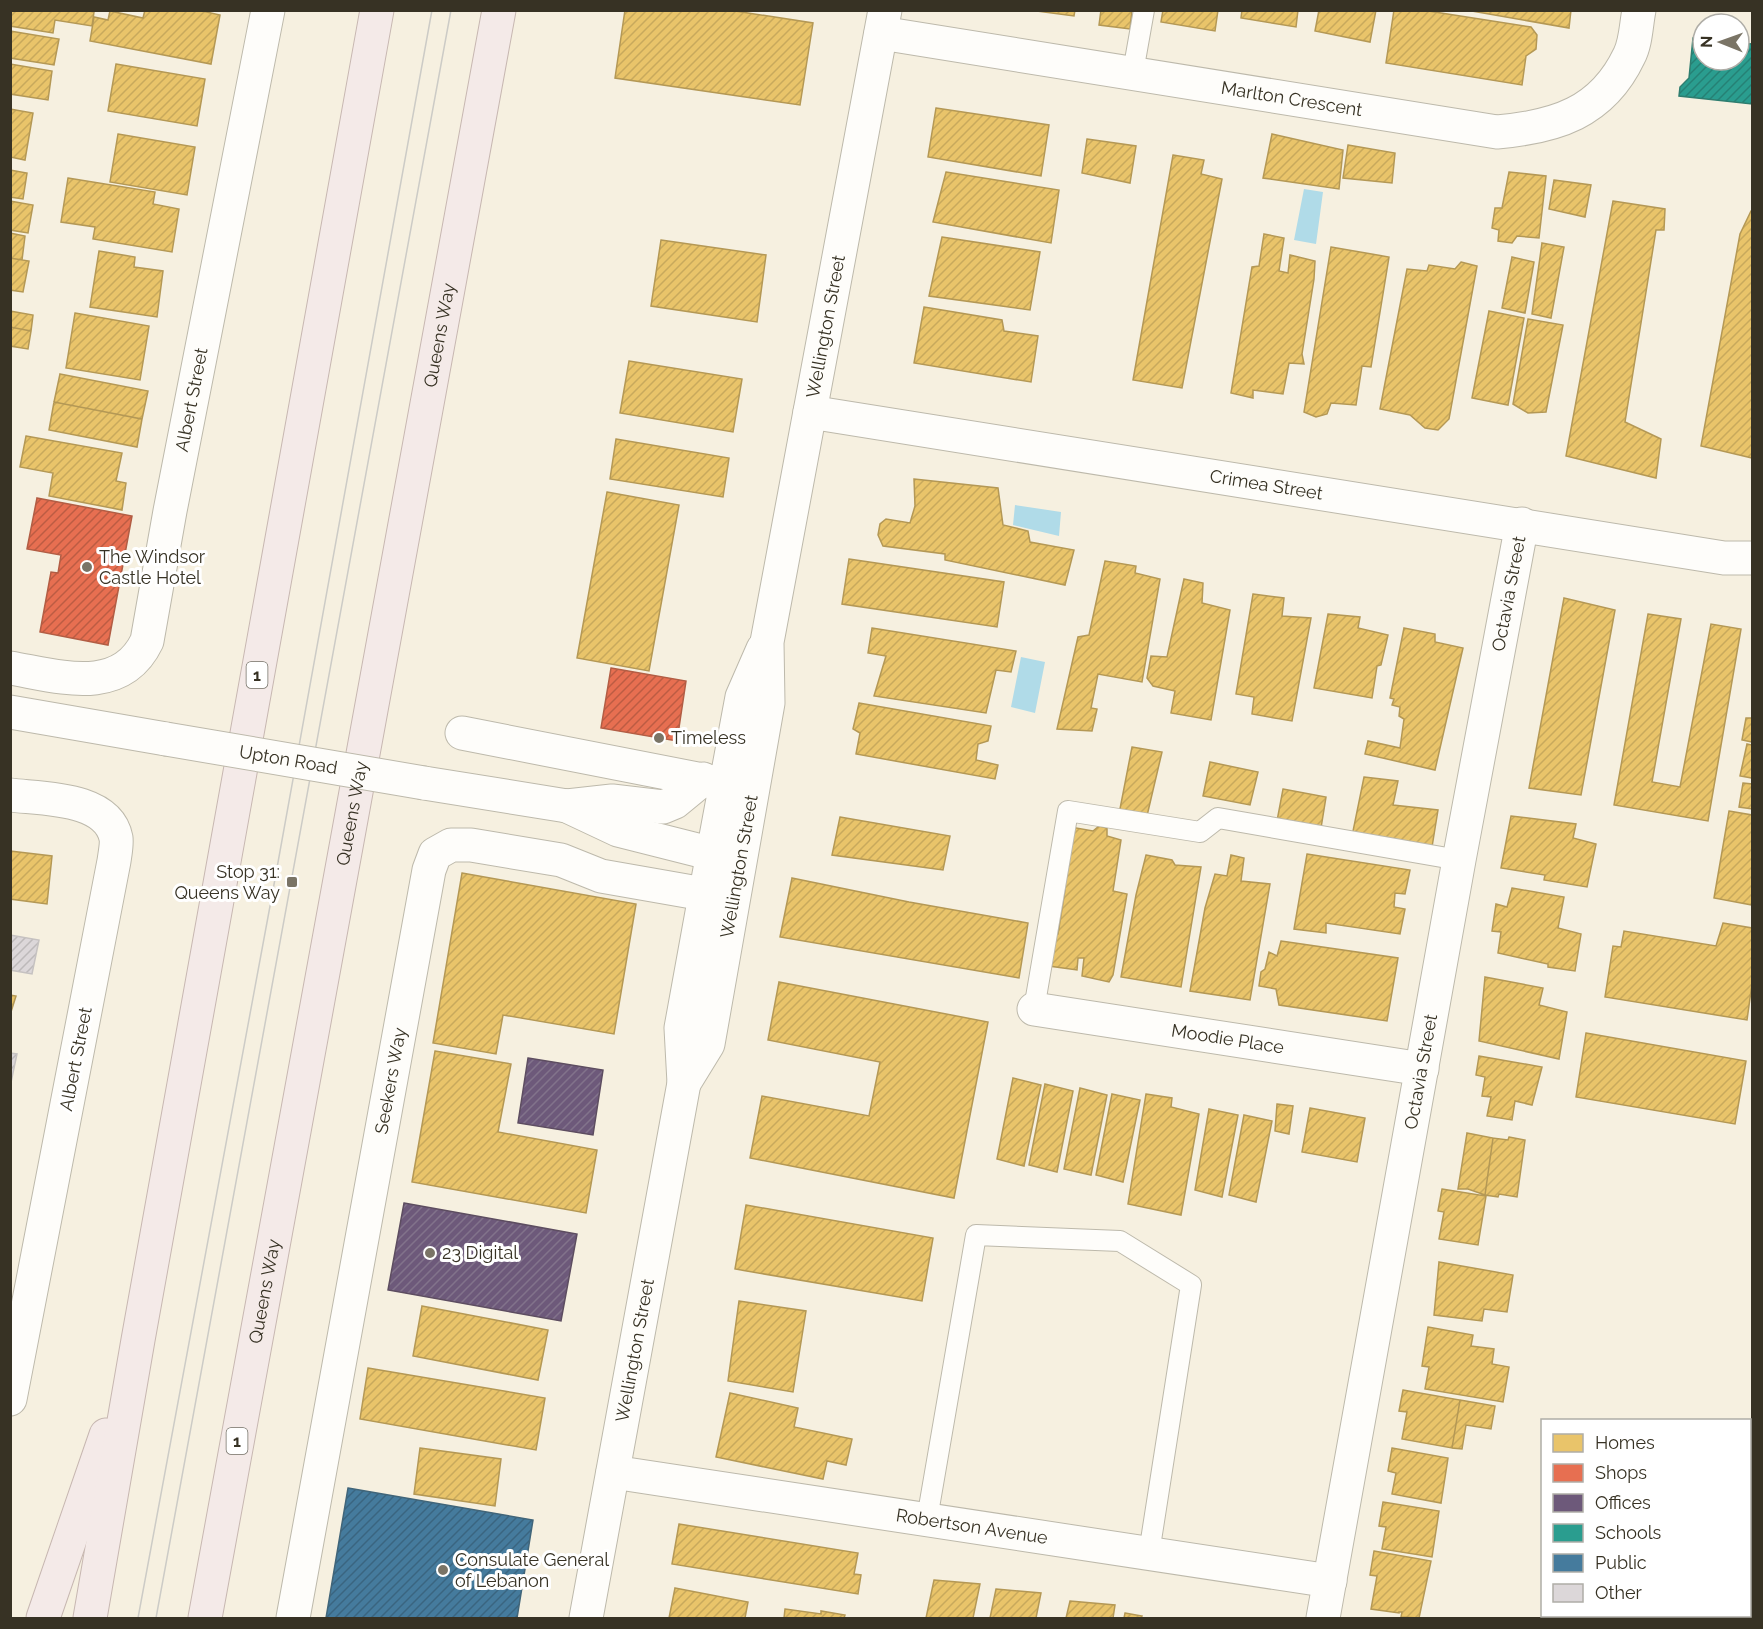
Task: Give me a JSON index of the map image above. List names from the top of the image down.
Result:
{
  "streets": {
    "highway": ["Queens Way", "1"],
    "street": [
      "Marlton Crescent",
      "Wellington Street",
      "Albert Street",
      "Crimea Street",
      "Octavia Street",
      "Upton Road",
      "Moodie Place",
      "Seekers Way",
      "Robertson Avenue"
    ]
  },
  "crossings": [
    ["Marlton Crescent", "Wellington Street"],
    ["Wellington Street", "Crimea Street"],
    ["Wellington Street", "Upton Road"],
    ["Wellington Street", "Seekers Way"],
    ["Wellington Street", "Robertson Avenue"],
    ["Crimea Street", "Octavia Street"],
    ["Octavia Street", "Moodie Place"],
    ["Octavia Street", "Robertson Avenue"]
  ],
  "places": {
    "other": [
      "The Windsor Castle Hotel",
      "Timeless",
      "23 Digital",
      "Consulate General of Lebanon"
    ],
    "transit": ["Stop 31: Queens Way"]
  },
  "legend": [
    "Homes",
    "Shops",
    "Offices",
    "Schools",
    "Public",
    "Other"
  ],
  "north": "left"
}
